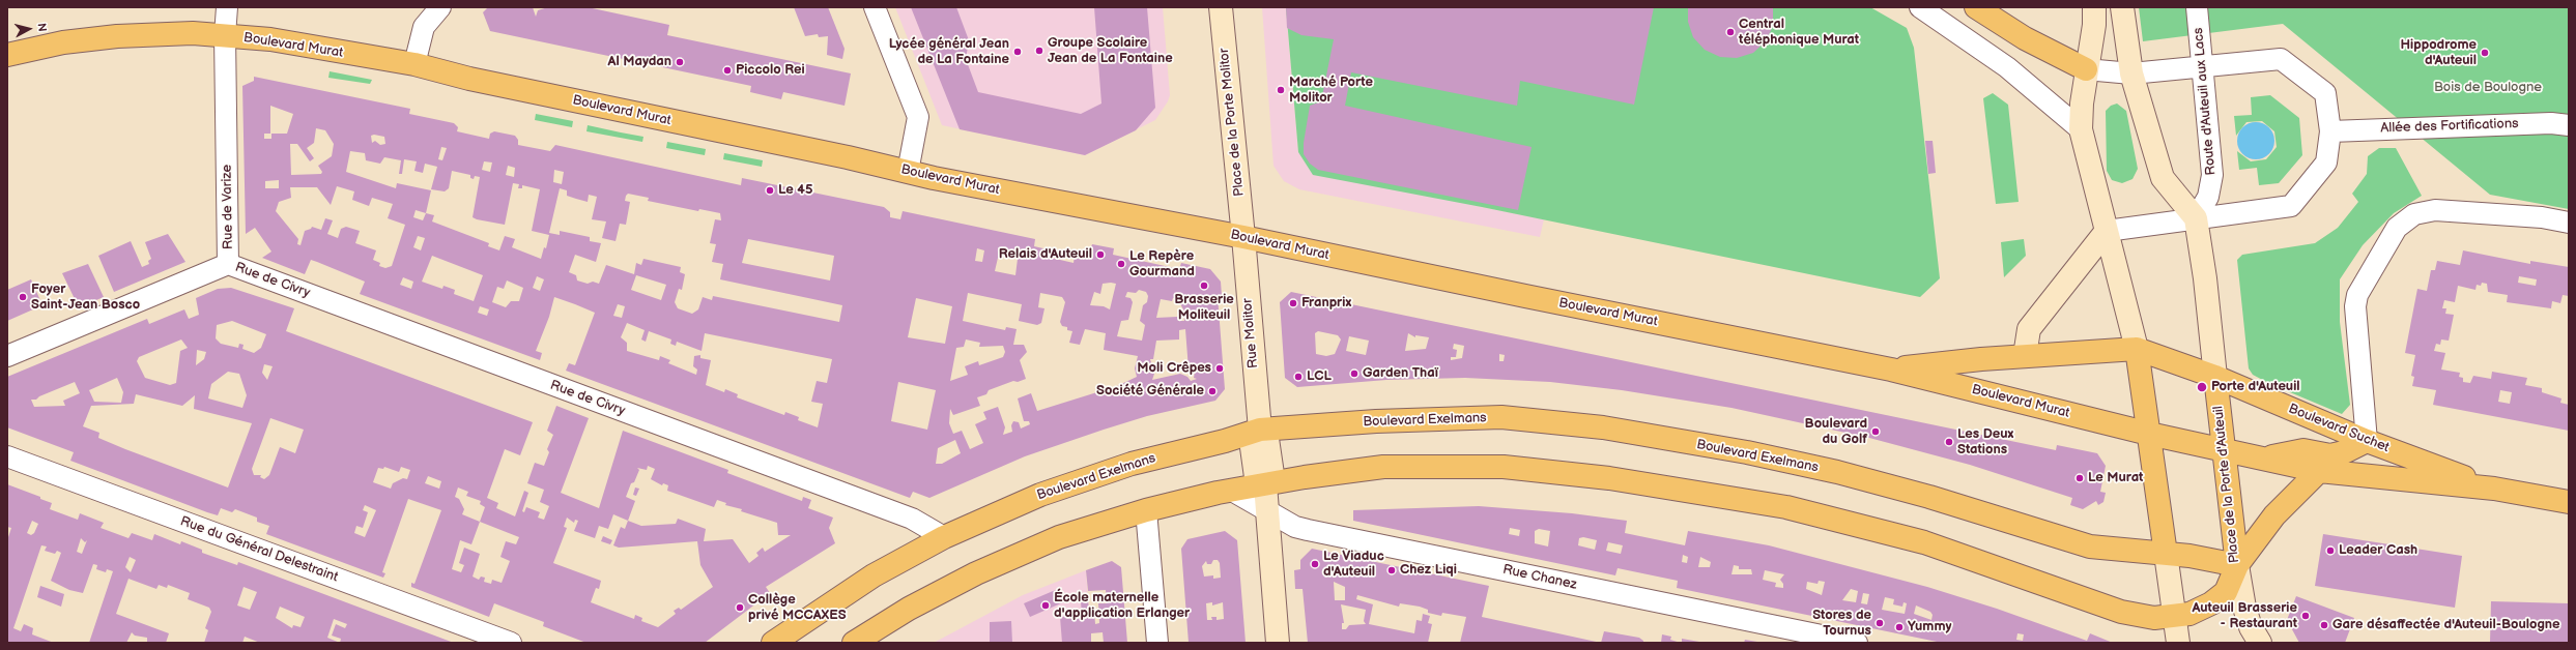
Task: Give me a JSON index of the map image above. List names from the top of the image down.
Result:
{
  "streets": {
    "main road": [
      "Boulevard Murat",
      "Place de la Porte Molitor",
      "Rue Molitor",
      "Boulevard Exelmans",
      "Boulevard Suchet",
      "Place de la Porte d'Auteuil"
    ],
    "street": [
      "Route d'Auteuil aux Lacs",
      "Allée des Fortifications",
      "Rue de Varize",
      "Rue de Civry",
      "Rue du Général Delestraint",
      "Rue Chanez"
    ]
  },
  "crossings": [
    ["Boulevard Murat", "Place de la Porte Molitor"],
    ["Boulevard Murat", "Rue de Varize"],
    ["Boulevard Murat", "Rue Molitor"],
    ["Boulevard Murat", "Boulevard Suchet"],
    ["Route d'Auteuil aux Lacs", "Place de la Porte d'Auteuil"],
    ["Place de la Porte Molitor", "Rue Molitor"],
    ["Rue de Varize", "Rue de Civry"],
    ["Rue de Civry", "Boulevard Exelmans"],
    ["Rue Molitor", "Boulevard Exelmans"],
    ["Rue Molitor", "Place de la Porte d'Auteuil"],
    ["Rue Molitor", "Rue Chanez"],
    ["Boulevard Suchet", "Place de la Porte d'Auteuil"]
  ],
  "parks": ["Bois de Boulogne"],
  "places": [
    "Central téléphonique Murat",
    "Groupe Scolaire Jean de La Fontaine",
    "Lycée général Jean de La Fontaine",
    "Hippodrome d'Auteuil",
    "Al Maydan",
    "Piccolo Rei",
    "Marché Porte Molitor",
    "Le 45",
    "Relais d'Auteuil",
    "Le Repère Gourmand",
    "Brasserie Moliteuil",
    "Foyer Saint-Jean Bosco",
    "Franprix",
    "Moli Crêpes",
    "Garden Thaï",
    "LCL",
    "Porte d'Auteuil",
    "Société Générale",
    "Boulevard du Golf",
    "Les Deux Stations",
    "Le Murat",
    "Leader Cash",
    "Le Viaduc d'Auteuil",
    "Chez Liqi",
    "École maternelle d'application Erlanger",
    "Collège privé MCCAXES",
    "Auteuil Brasserie - Restaurant",
    "Stores de Tournus",
    "Gare désaffectée d'Auteuil-Boulogne",
    "Yummy"
  ],
  "north": "right"
}
